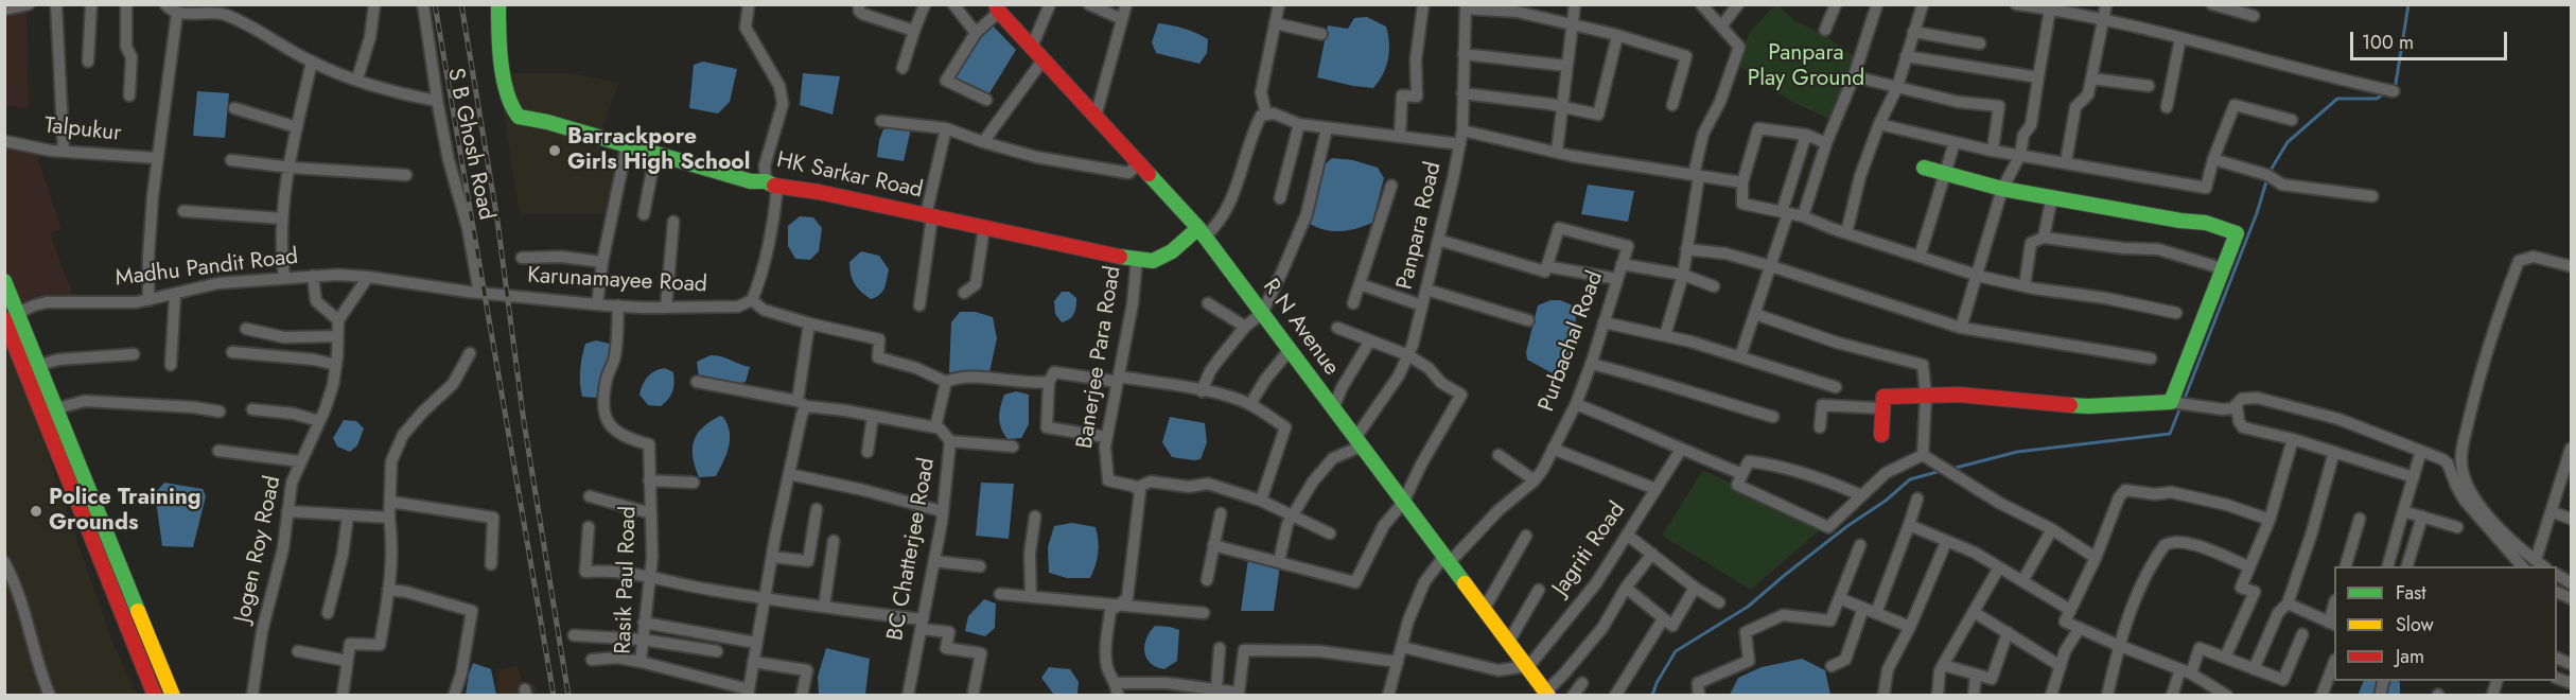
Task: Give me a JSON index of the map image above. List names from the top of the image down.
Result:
{
  "streets": {
    "main road": ["HK Sarkar Road", "R N Avenue"],
    "street": [
      "Talpukur",
      "S B Ghosh Road",
      "Panpara Road",
      "Madhu Pandit Road",
      "Karunamayee Road",
      "Purbachal Road",
      "Banerjee Para Road",
      "Jogen Roy Road",
      "BC Chatterjee Road",
      "Jagriti Road",
      "Rasik Paul Road"
    ]
  },
  "crossings": [
    ["S B Ghosh Road", "Madhu Pandit Road"],
    ["S B Ghosh Road", "Karunamayee Road"],
    ["HK Sarkar Road", "R N Avenue"],
    ["HK Sarkar Road", "Banerjee Para Road"],
    ["Panpara Road", "R N Avenue"],
    ["Madhu Pandit Road", "Karunamayee Road"],
    ["Madhu Pandit Road", "Jogen Roy Road"],
    ["Karunamayee Road", "Rasik Paul Road"],
    ["R N Avenue", "Purbachal Road"],
    ["R N Avenue", "Jagriti Road"]
  ],
  "parks": ["Panpara Play Ground"],
  "places": ["Barrackpore Girls High School", "Police Training Grounds"],
  "legend": ["Fast", "Slow", "Jam"],
  "scale_bar": "100 m"
}
